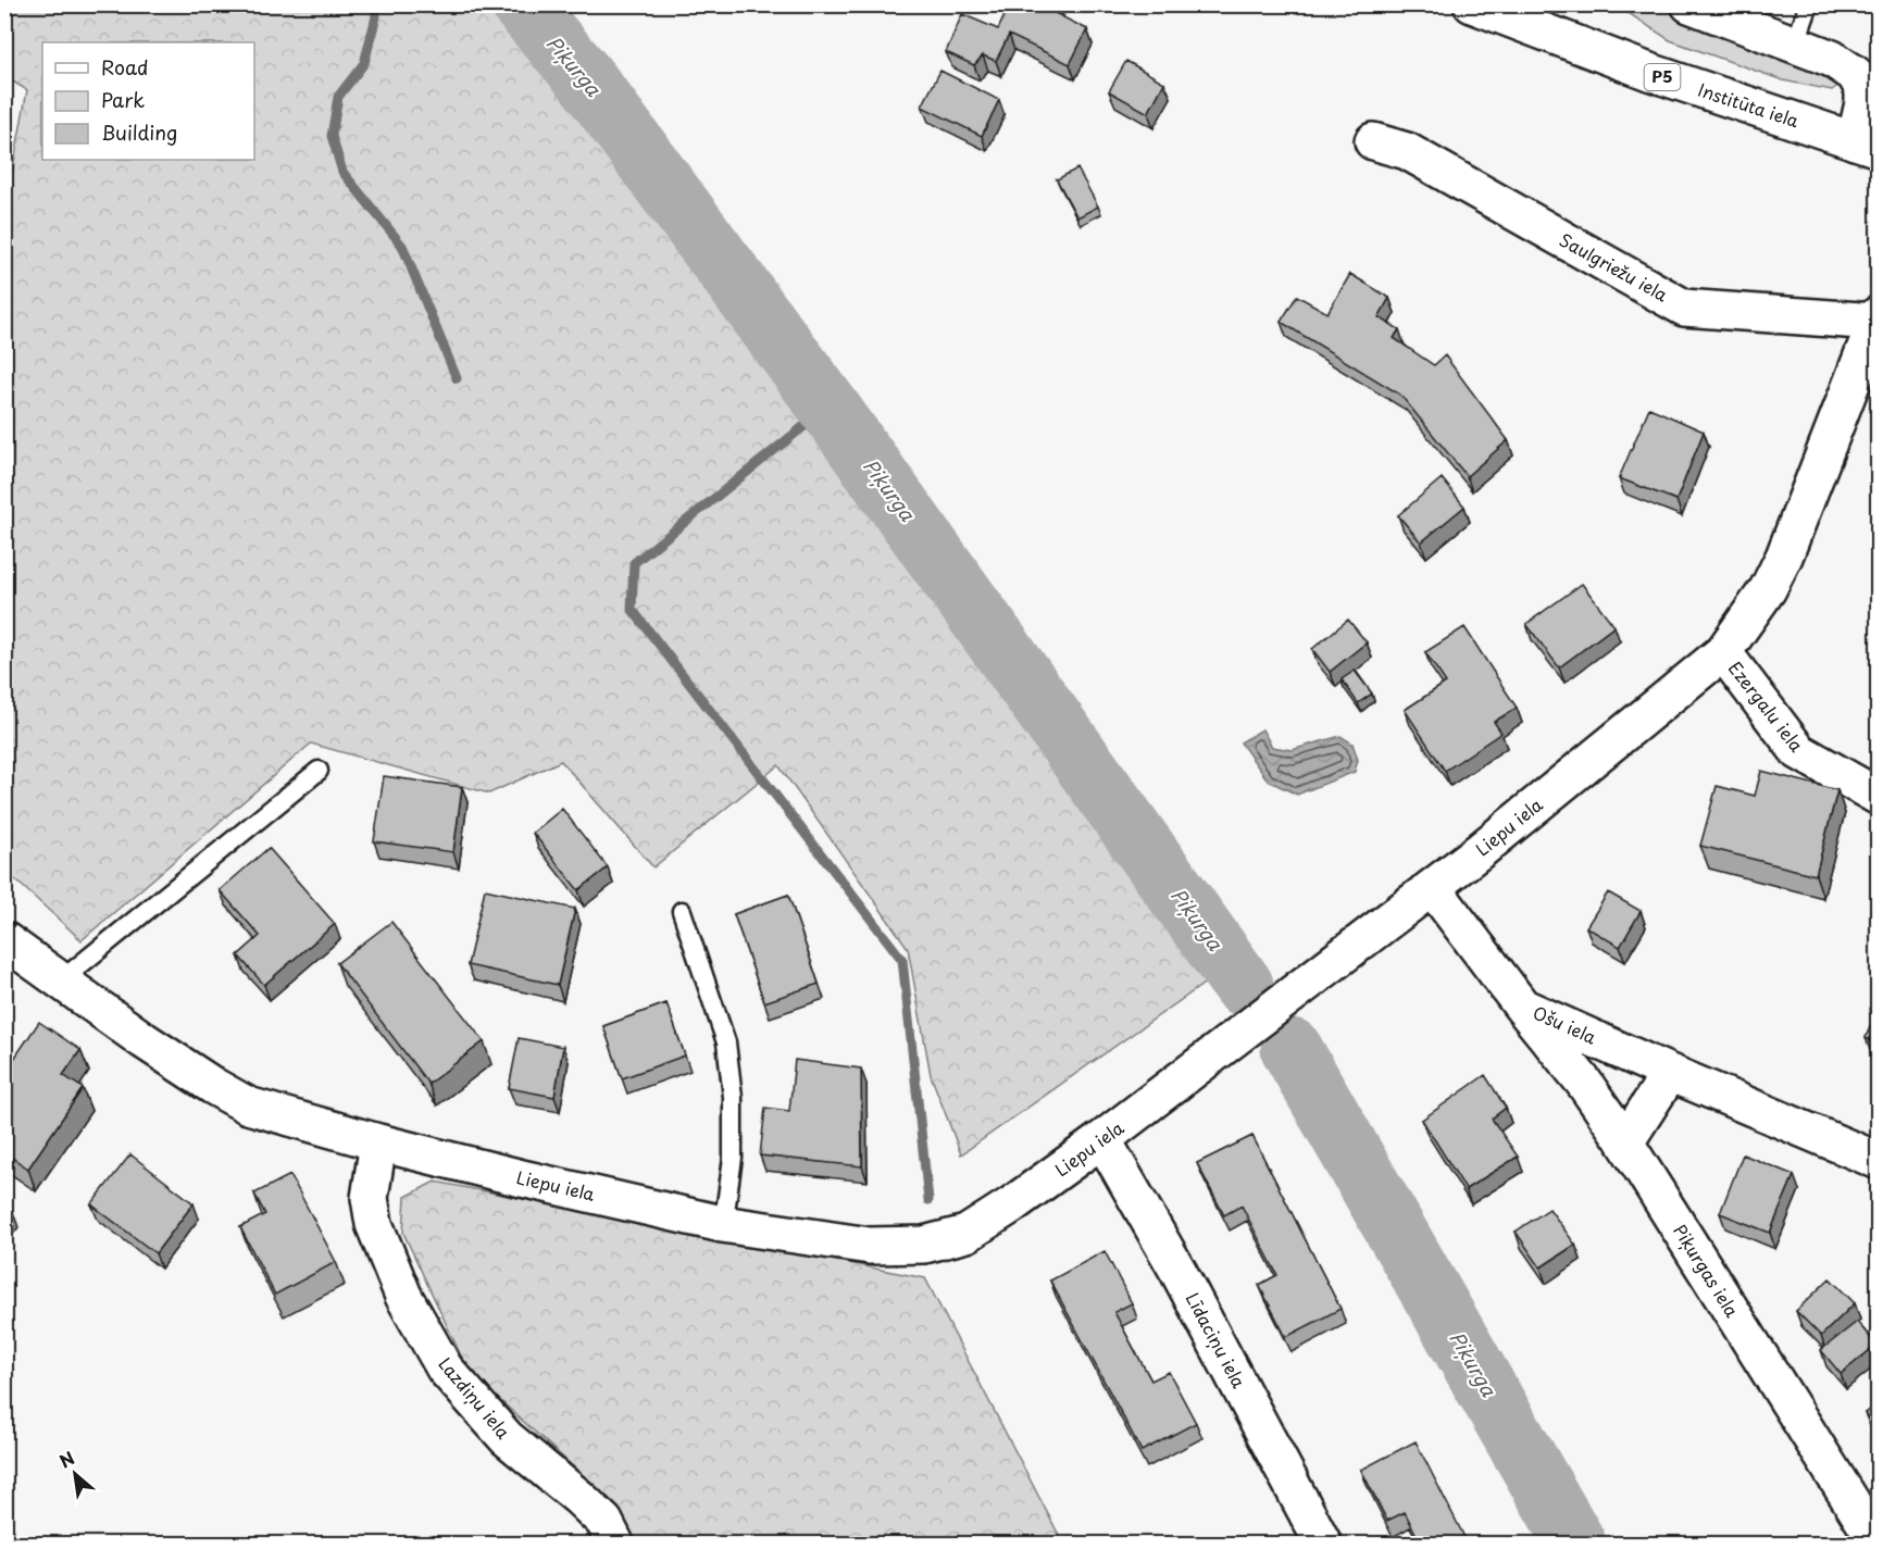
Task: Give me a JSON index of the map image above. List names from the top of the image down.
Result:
{
  "streets": {
    "street": [
      "P5",
      "Institūta iela",
      "Saulgriežu iela",
      "Ezergalu iela",
      "Liepu iela",
      "Ošu iela",
      "Piķurgas iela",
      "Līdaciņu iela",
      "Lazdiņu iela"
    ]
  },
  "crossings": [
    ["Saulgriežu iela", "Liepu iela"],
    ["Ezergalu iela", "Liepu iela"],
    ["Liepu iela", "Ošu iela"],
    ["Liepu iela", "Līdaciņu iela"],
    ["Liepu iela", "Lazdiņu iela"],
    ["Ošu iela", "Piķurgas iela"]
  ],
  "water": ["Piķurga"],
  "legend": ["Road", "Park", "Building"],
  "north": "top left"
}
